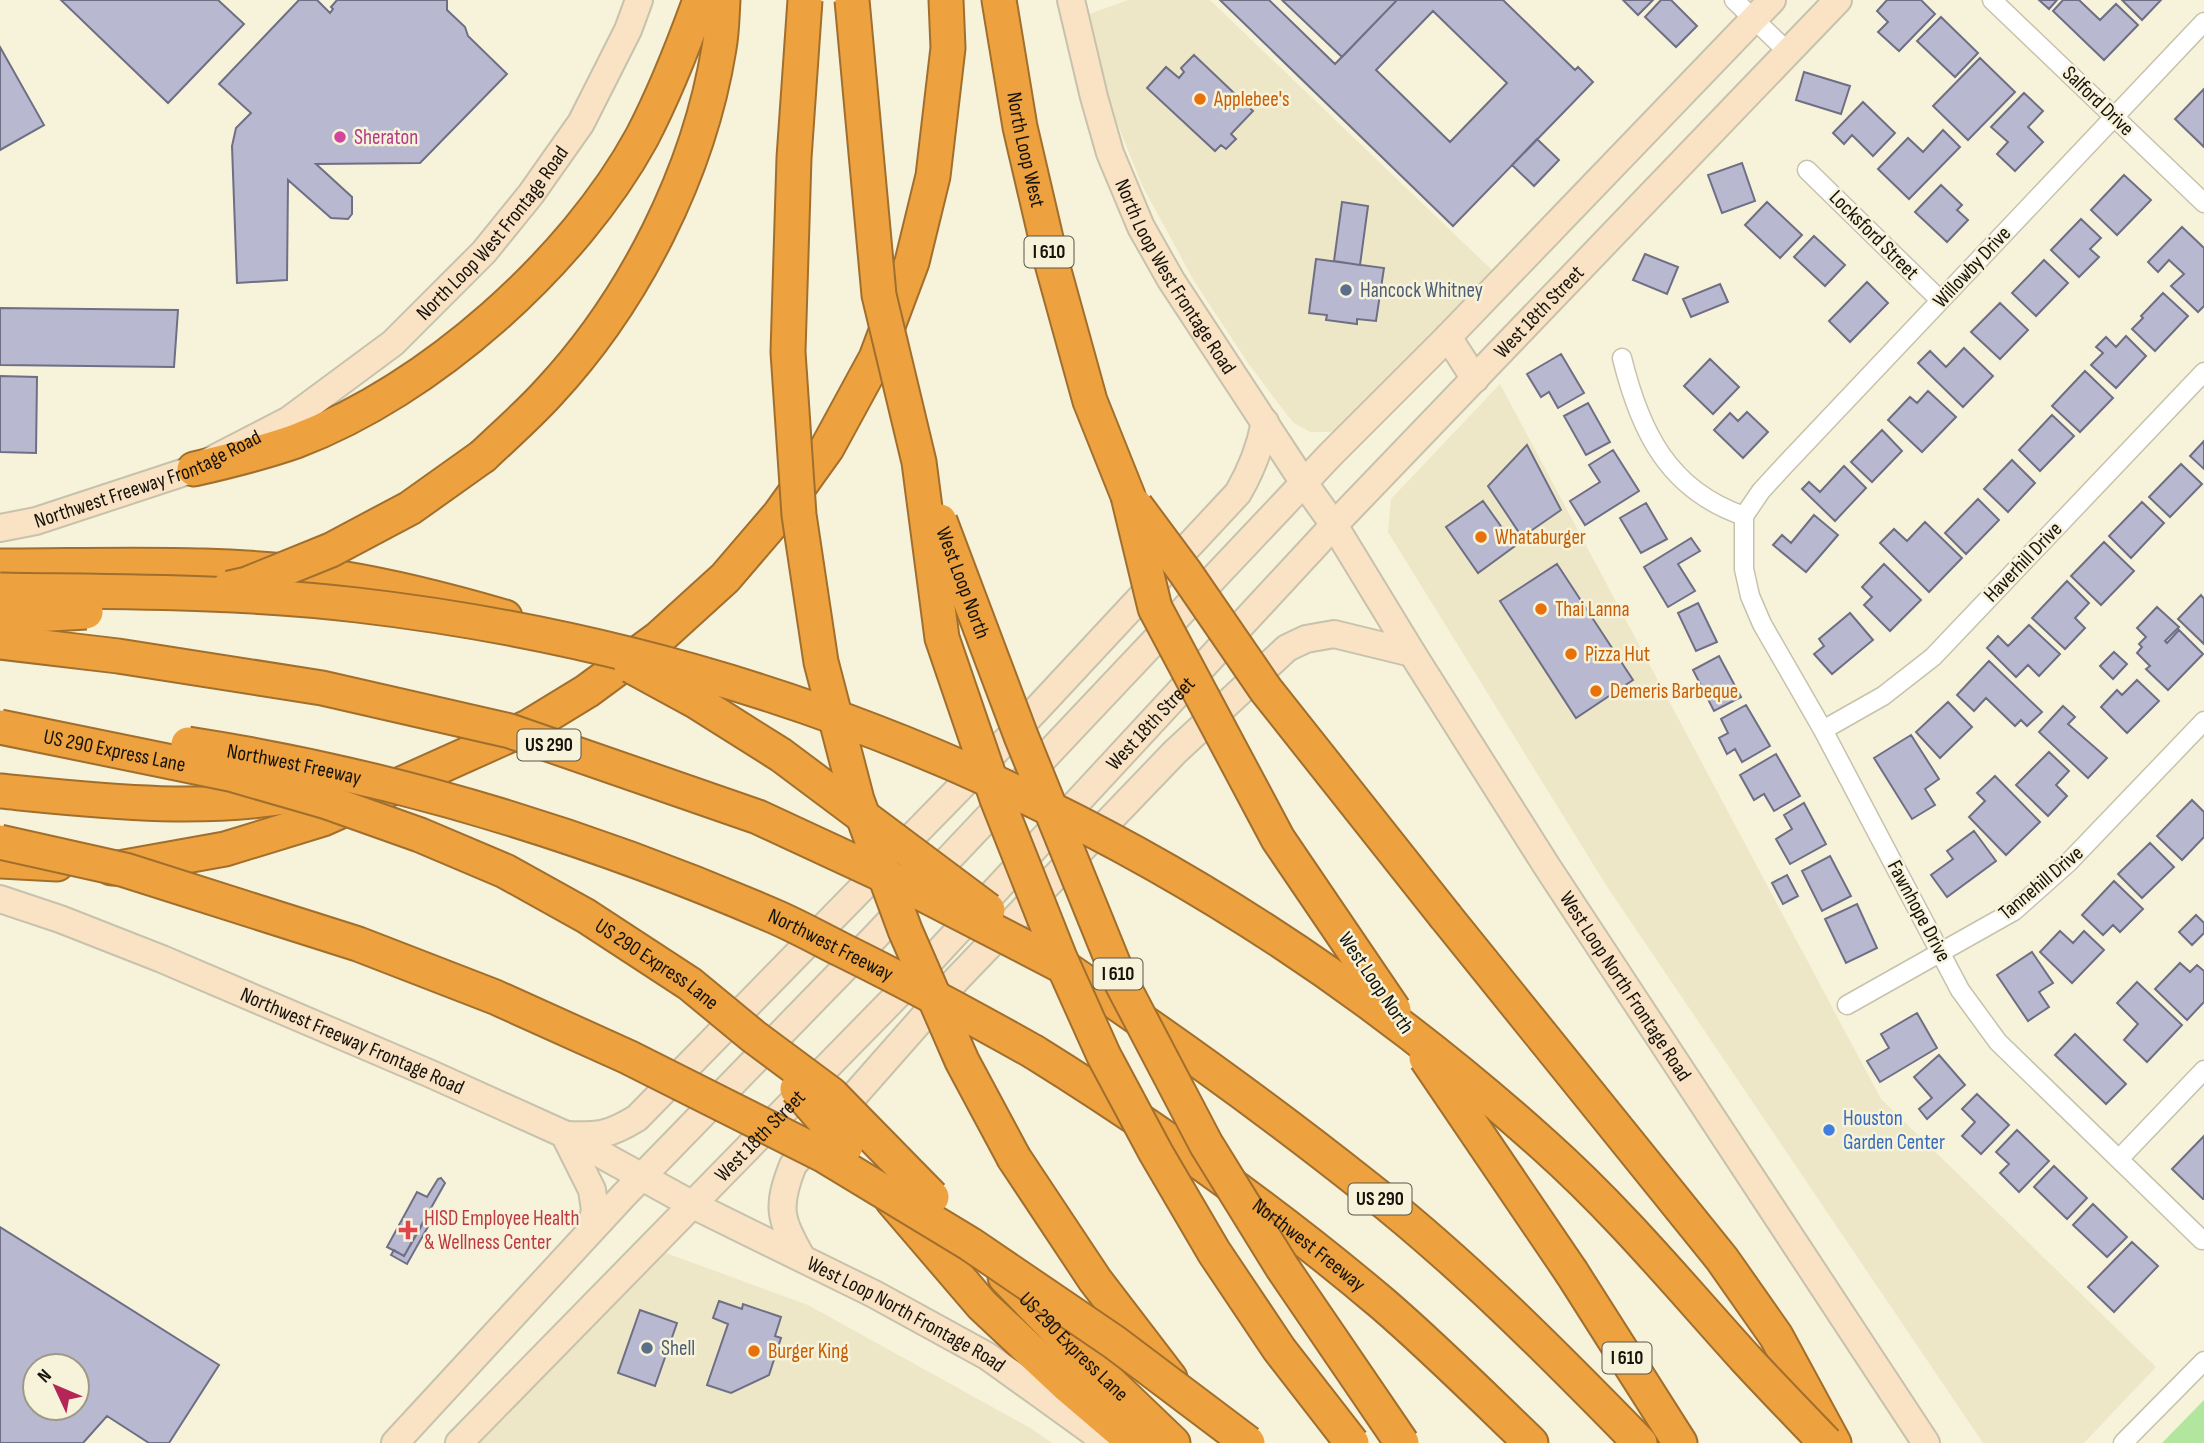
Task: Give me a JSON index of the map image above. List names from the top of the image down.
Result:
{
  "streets": {
    "highway": [
      "North Loop West",
      "I 610",
      "West Loop North",
      "US 290",
      "US 290 Express Lane",
      "Northwest Freeway"
    ],
    "main road": [
      "North Loop West Frontage Road",
      "West 18th Street",
      "Northwest Freeway Frontage Road",
      "West Loop North Frontage Road"
    ],
    "street": [
      "Salford Drive",
      "Locksford Street",
      "Willowby Drive",
      "Haverhill Drive",
      "Tannehill Drive",
      "Fawnhope Drive"
    ]
  },
  "crossings": [
    ["Salford Drive", "Willowby Drive"],
    ["North Loop West", "West Loop North"],
    ["North Loop West Frontage Road", "West 18th Street"],
    ["North Loop West Frontage Road", "Northwest Freeway Frontage Road"],
    ["North Loop West Frontage Road", "West Loop North Frontage Road"],
    ["Locksford Street", "Willowby Drive"],
    ["I 610", "West Loop North"],
    ["Willowby Drive", "Fawnhope Drive"],
    ["West 18th Street", "Northwest Freeway Frontage Road"],
    ["West 18th Street", "West Loop North Frontage Road"],
    ["Northwest Freeway Frontage Road", "West Loop North Frontage Road"],
    ["Haverhill Drive", "Fawnhope Drive"],
    ["Tannehill Drive", "Fawnhope Drive"]
  ],
  "places": {
    "other": [
      "Applebee's",
      "Sheraton",
      "Hancock Whitney",
      "Whataburger",
      "Thai Lanna",
      "Pizza Hut",
      "Demeris Barbeque",
      "Houston Garden Center",
      "Shell",
      "Burger King"
    ],
    "health": ["HISD Employee Health & Wellness Center"]
  },
  "north": "top left"
}
